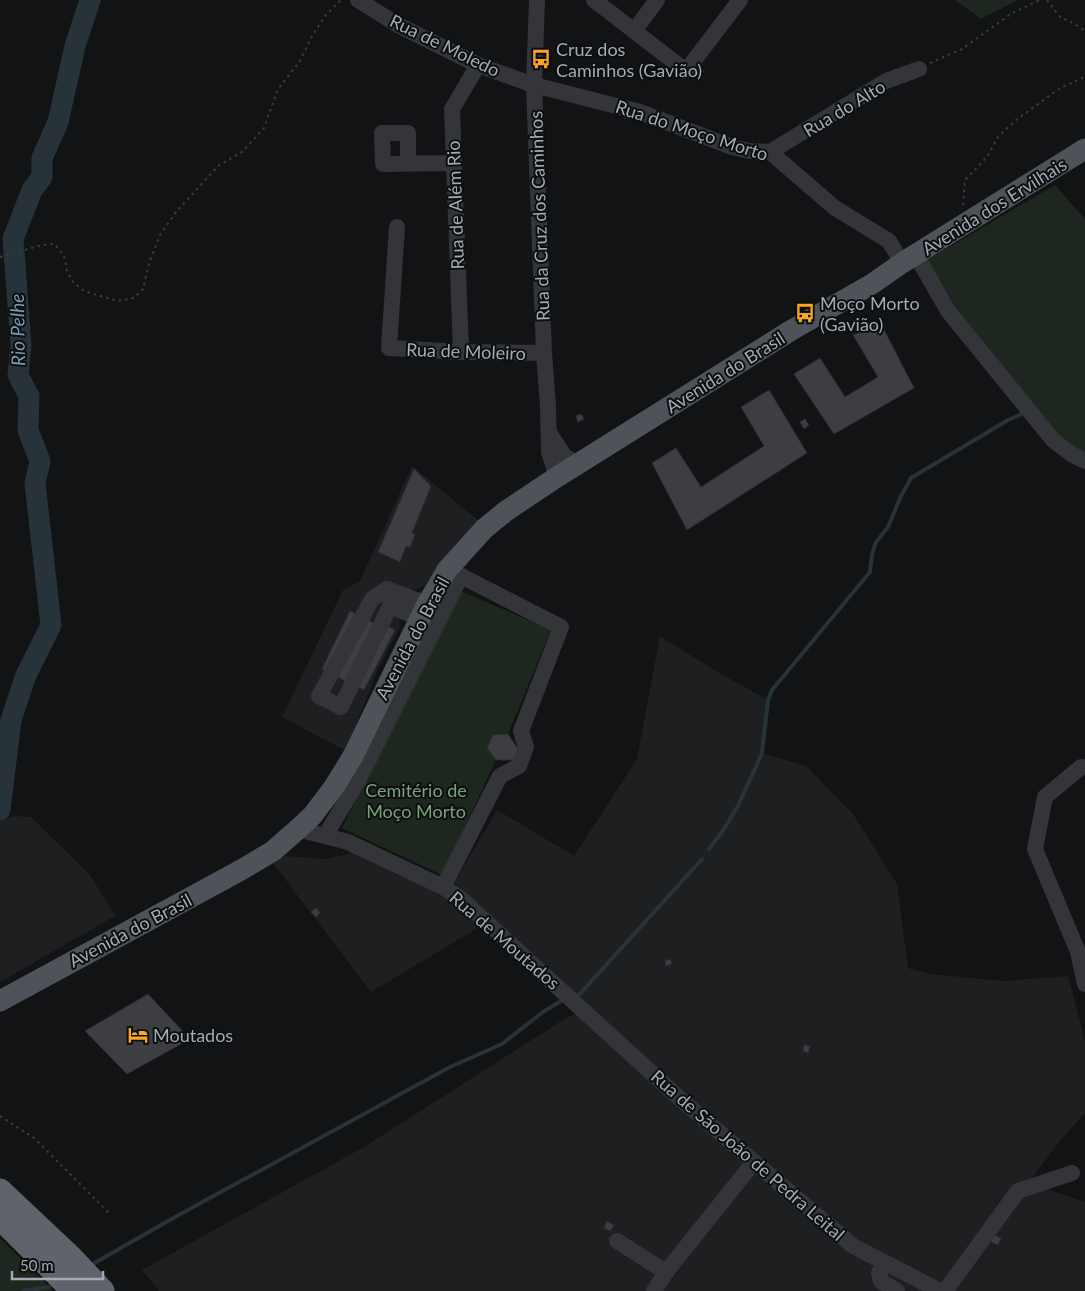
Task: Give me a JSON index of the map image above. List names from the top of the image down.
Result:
{
  "streets": {
    "main road": ["Avenida dos Ervilhais", "Avenida do Brasil"],
    "street": [
      "Rua de Moledo",
      "Rua do Alto",
      "Rua do Moço Morto",
      "Rua de Além Rio",
      "Rua da Cruz dos Caminhos",
      "Rua de Moleiro",
      "Rua de Moutados",
      "Rua de São João de Pedra Leital"
    ]
  },
  "crossings": [
    ["Rua de Moledo", "Rua do Moço Morto"],
    ["Rua de Moledo", "Rua de Além Rio"],
    ["Rua de Moledo", "Rua da Cruz dos Caminhos"],
    ["Rua do Alto", "Rua do Moço Morto"],
    ["Rua do Moço Morto", "Avenida dos Ervilhais"],
    ["Rua do Moço Morto", "Rua da Cruz dos Caminhos"],
    ["Rua do Moço Morto", "Avenida do Brasil"],
    ["Rua de Além Rio", "Rua de Moleiro"],
    ["Avenida dos Ervilhais", "Avenida do Brasil"],
    ["Rua da Cruz dos Caminhos", "Rua de Moleiro"],
    ["Rua da Cruz dos Caminhos", "Avenida do Brasil"],
    ["Avenida do Brasil", "Rua de Moutados"],
    ["Rua de Moutados", "Rua de São João de Pedra Leital"]
  ],
  "water": ["Rio Pelhe"],
  "parks": ["Cemitério de Moço Morto"],
  "places": {
    "bus stop": ["Cruz dos Caminhos (Gavião)", "Moço Morto (Gavião)"],
    "hotel": ["Moutados"]
  },
  "scale_bar": "50 m"
}
